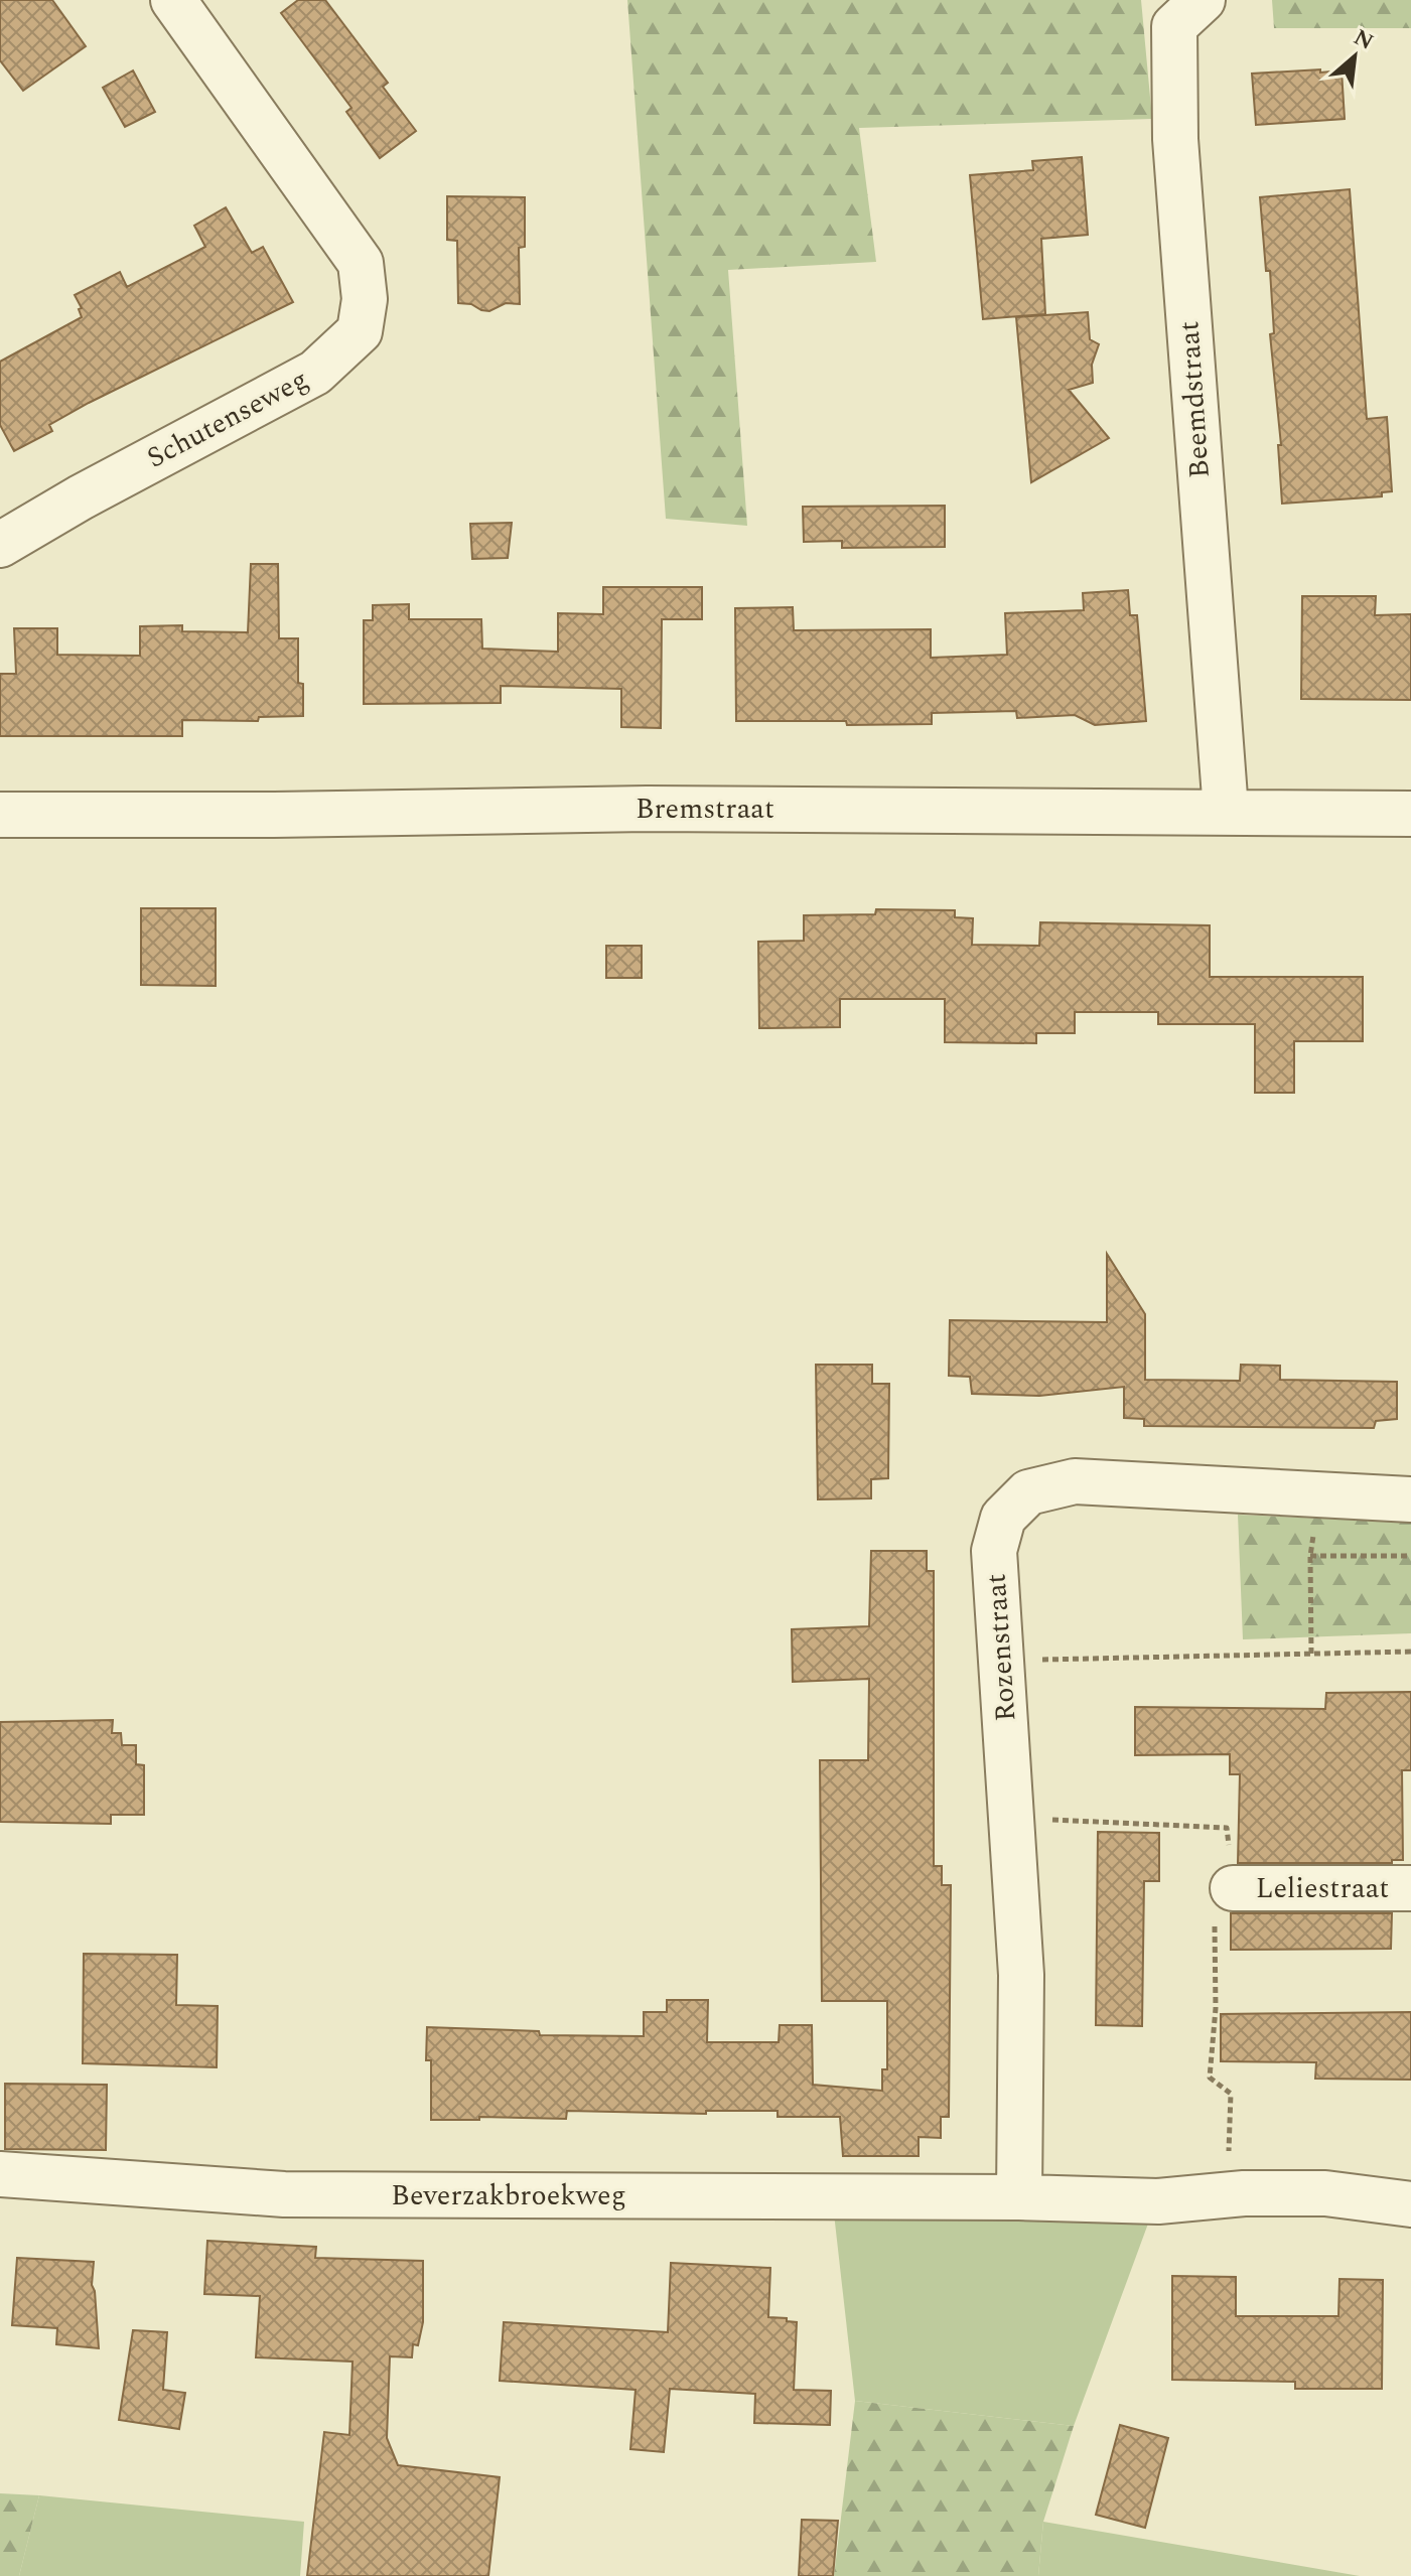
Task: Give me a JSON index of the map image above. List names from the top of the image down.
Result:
{
  "streets": {
    "street": [
      "Beemdstraat",
      "Schutenseweg",
      "Bremstraat",
      "Rozenstraat",
      "Leliestraat",
      "Beverzakbroekweg"
    ]
  },
  "crossings": [
    ["Beemdstraat", "Bremstraat"],
    ["Rozenstraat", "Beverzakbroekweg"]
  ],
  "north": "top right"
}
